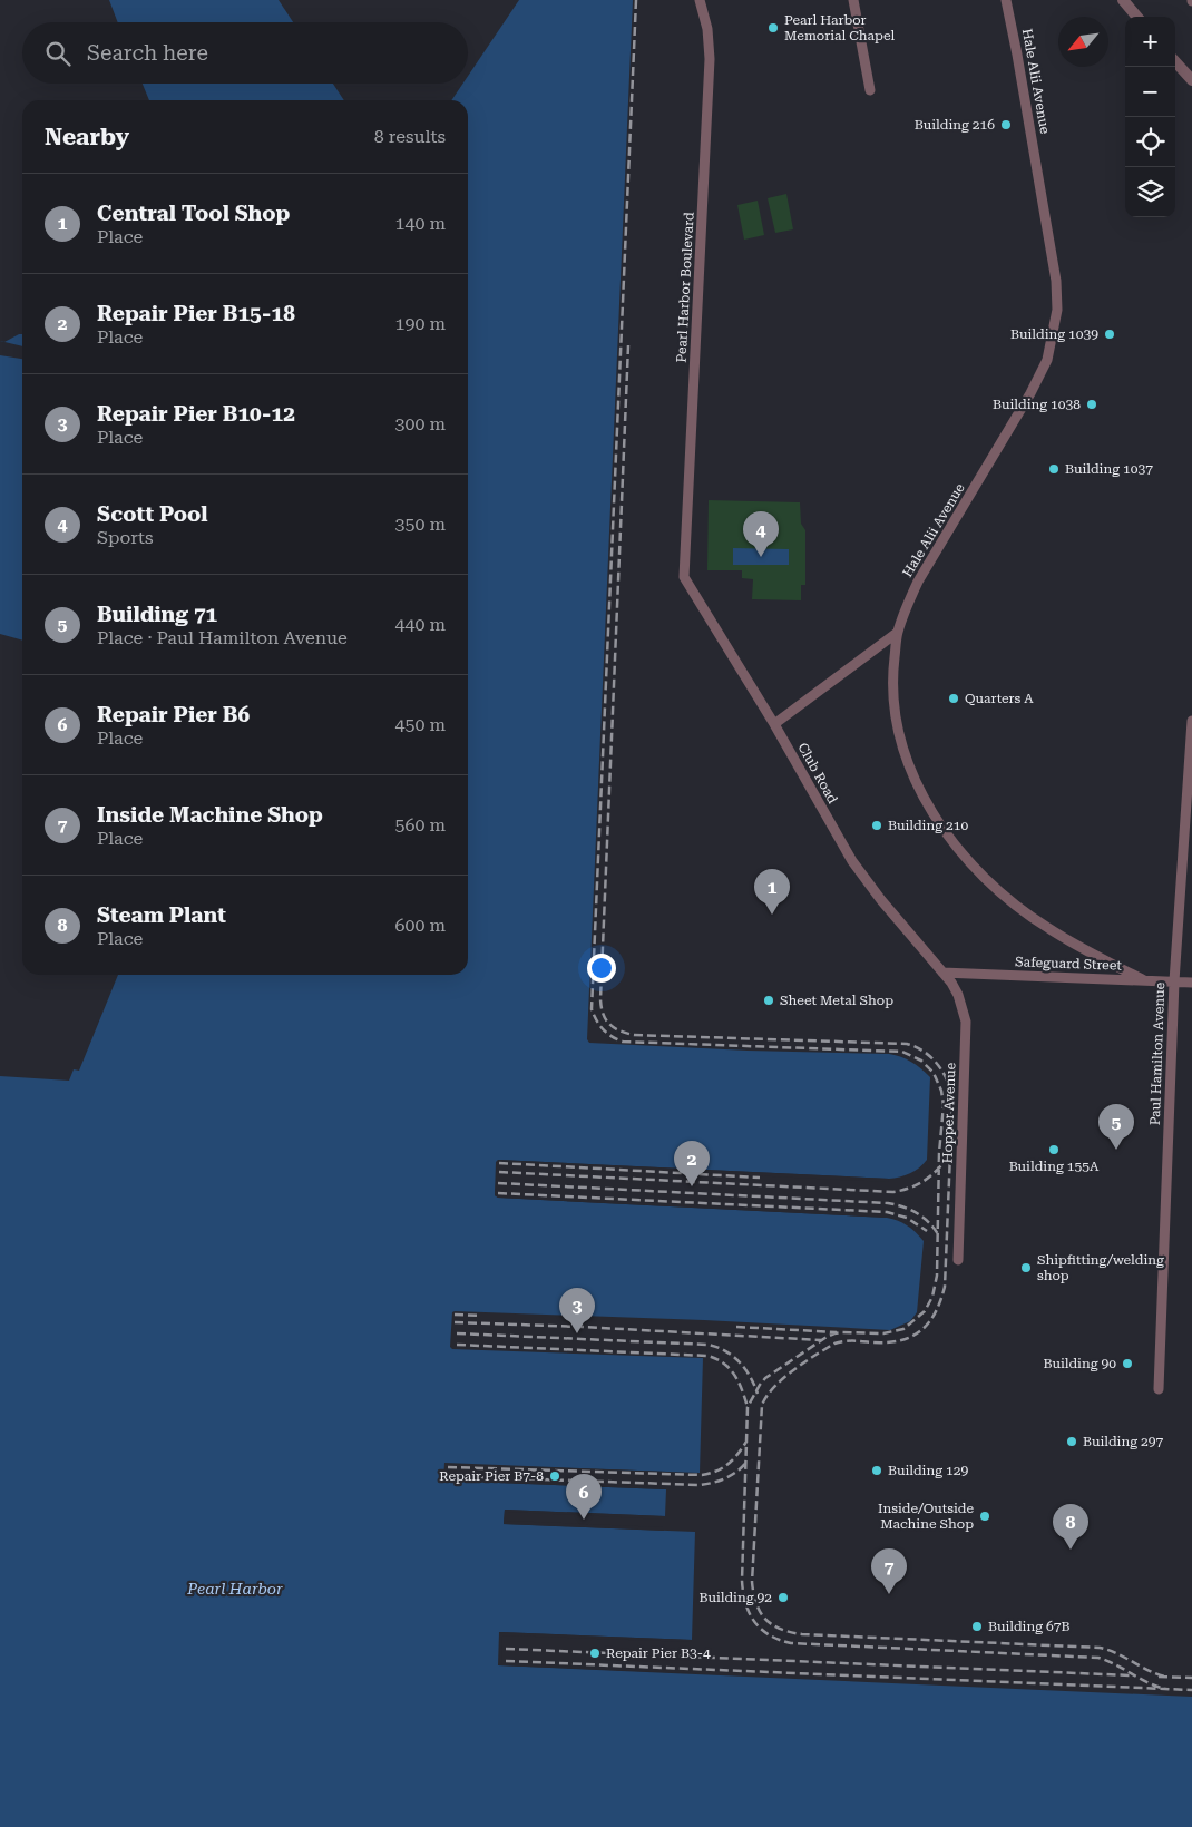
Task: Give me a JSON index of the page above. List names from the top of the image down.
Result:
{
  "streets": {
    "street": [
      "Hale Alii Avenue",
      "Pearl Harbor Boulevard",
      "Club Road",
      "Safeguard Street",
      "Paul Hamilton Avenue",
      "Hopper Avenue"
    ]
  },
  "crossings": [
    ["Hale Alii Avenue", "Safeguard Street"],
    ["Pearl Harbor Boulevard", "Club Road"],
    ["Club Road", "Safeguard Street"],
    ["Club Road", "Hopper Avenue"],
    ["Safeguard Street", "Paul Hamilton Avenue"],
    ["Safeguard Street", "Hopper Avenue"]
  ],
  "water": ["Pearl Harbor"],
  "places": [
    "Pearl Harbor Memorial Chapel",
    "Building 216",
    "Building 1039",
    "Building 1038",
    "Building 1037",
    "Quarters A",
    "Building 210",
    "Sheet Metal Shop",
    "Building 155A",
    "Shipfitting/welding shop",
    "Building 90",
    "Building 297",
    "Building 129",
    "Repair Pier B7-8",
    "Inside/Outside Machine Shop",
    "Building 92",
    "Building 67B",
    "Repair Pier B3-4"
  ],
  "north": "bottom left",
  "page": {
    "map_buttons": ["+", "−"],
    "search": "Search here",
    "heading": ["Nearby", "8 results"],
    "list": [
      {
        "mark": "1",
        "name": "Central Tool Shop",
        "note": "Place",
        "value": "140 m"
      },
      {
        "mark": "2",
        "name": "Repair Pier B15-18",
        "note": "Place",
        "value": "190 m"
      },
      {
        "mark": "3",
        "name": "Repair Pier B10-12",
        "note": "Place",
        "value": "300 m"
      },
      {
        "mark": "4",
        "name": "Scott Pool",
        "note": "Sports",
        "value": "350 m"
      },
      {
        "mark": "5",
        "name": "Building 71",
        "note": "Place · Paul Hamilton Avenue",
        "value": "440 m"
      },
      {
        "mark": "6",
        "name": "Repair Pier B6",
        "note": "Place",
        "value": "450 m"
      },
      {
        "mark": "7",
        "name": "Inside Machine Shop",
        "note": "Place",
        "value": "560 m"
      },
      {
        "mark": "8",
        "name": "Steam Plant",
        "note": "Place",
        "value": "600 m"
      }
    ],
    "pins": [
      "4",
      "1",
      "5",
      "2",
      "3",
      "6",
      "8",
      "7"
    ]
  }
}
